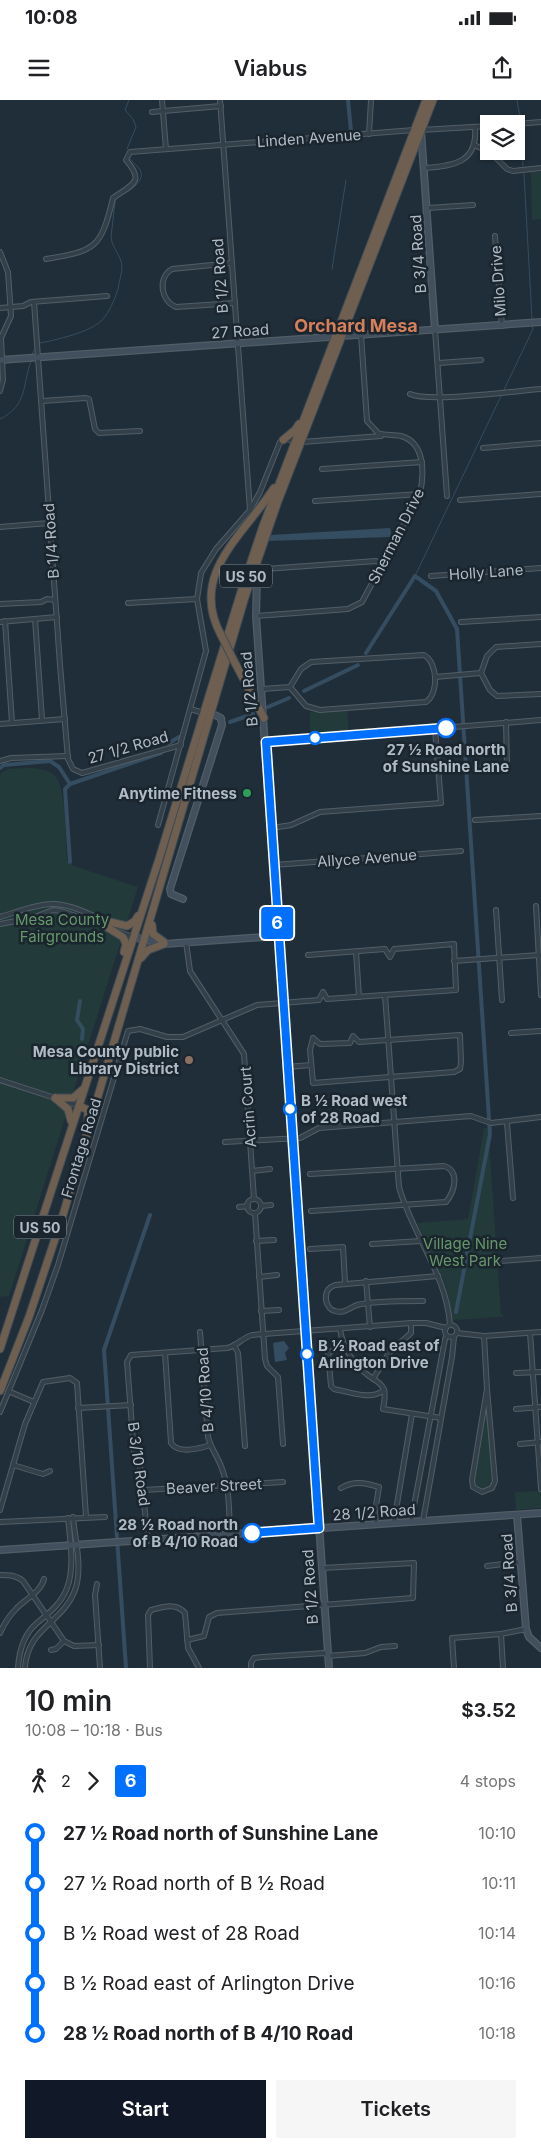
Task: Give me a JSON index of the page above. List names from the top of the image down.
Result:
{
  "streets": {
    "highway": ["US 50"],
    "street": [
      "Linden Avenue",
      "B 3/4 Road",
      "B 1/2 Road",
      "Milo Drive",
      "27 Road",
      "Sherman Drive",
      "B 1/4 Road",
      "Holly Lane",
      "27 1/2 Road",
      "Allyce Avenue",
      "Acrin Court",
      "Frontage Road",
      "B 4/10 Road",
      "B 3/10 Road",
      "Beaver Street",
      "28 1/2 Road"
    ]
  },
  "crossings": [
    ["Linden Avenue", "B 3/4 Road"],
    ["Linden Avenue", "B 1/2 Road"],
    ["Linden Avenue", "US 50"],
    ["B 3/4 Road", "27 Road"],
    ["B 3/4 Road", "US 50"],
    ["B 3/4 Road", "28 1/2 Road"],
    ["B 1/2 Road", "27 Road"],
    ["B 1/2 Road", "Sherman Drive"],
    ["B 1/2 Road", "Allyce Avenue"],
    ["B 1/2 Road", "28 1/2 Road"],
    ["Milo Drive", "27 Road"],
    ["27 Road", "B 1/4 Road"],
    ["27 Road", "US 50"],
    ["B 1/4 Road", "27 1/2 Road"],
    ["Acrin Court", "Frontage Road"],
    ["B 4/10 Road", "Beaver Street"],
    ["B 4/10 Road", "28 1/2 Road"],
    ["B 3/10 Road", "Beaver Street"],
    ["B 3/10 Road", "28 1/2 Road"]
  ],
  "districts": ["Orchard Mesa"],
  "parks": ["Mesa County Fairgrounds", "Village Nine West Park"],
  "places": [
    "27 ½ Road north of Sunshine Lane",
    "Anytime Fitness",
    "Mesa County public Library District",
    "B ½ Road west of 28 Road",
    "B ½ Road east of Arlington Drive",
    "28 ½ Road north of B 4/10 Road"
  ],
  "lines": ["bus line 6"],
  "page": {
    "status": "10:08",
    "header": "Viabus",
    "on_map": "6",
    "heading": ["10 min", "10:08 – 10:18 · Bus", "$3.52"],
    "legs": ["2", "6", "4 stops"],
    "list": [
      {
        "name": "27 ½ Road north of Sunshine Lane",
        "value": "10:10"
      },
      {
        "name": "27 ½ Road north of B ½ Road",
        "value": "10:11"
      },
      {
        "name": "B ½ Road west of 28 Road",
        "value": "10:14"
      },
      {
        "name": "B ½ Road east of Arlington Drive",
        "value": "10:16"
      },
      {
        "name": "28 ½ Road north of B 4/10 Road",
        "value": "10:18"
      }
    ],
    "buttons": ["Start", "Tickets"]
  }
}
